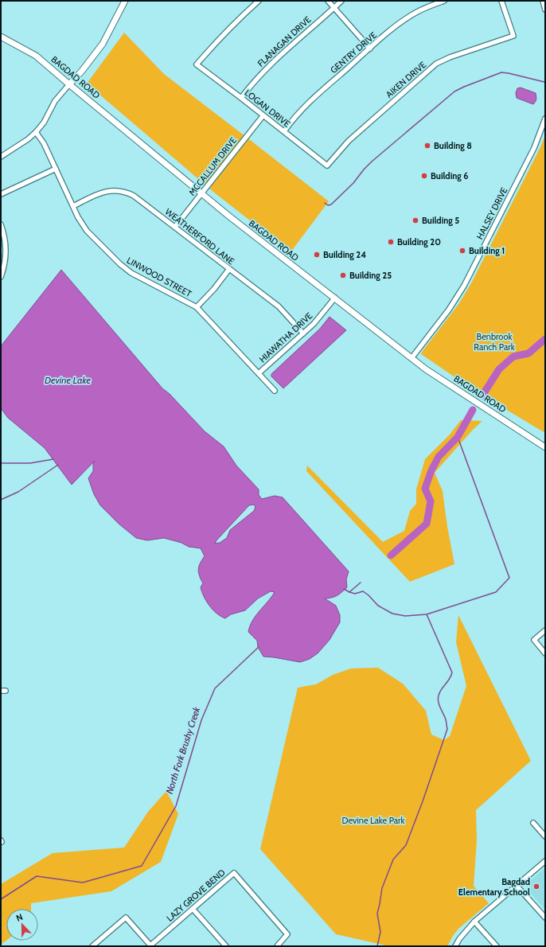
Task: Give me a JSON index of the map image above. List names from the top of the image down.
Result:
{
  "streets": {
    "street": [
      "FLANAGAN DRIVE",
      "GENTRY DRIVE",
      "BAGDAD ROAD",
      "AIKEN DRIVE",
      "LOGAN DRIVE",
      "MCCALLUM DRIVE",
      "HALSEY DRIVE",
      "WEATHERFORD LANE",
      "LINWOOD STREET",
      "HIAWATHA DRIVE",
      "LAZY GROVE BEND"
    ]
  },
  "crossings": [
    ["FLANAGAN DRIVE", "LOGAN DRIVE"],
    ["GENTRY DRIVE", "LOGAN DRIVE"],
    ["BAGDAD ROAD", "MCCALLUM DRIVE"],
    ["BAGDAD ROAD", "HALSEY DRIVE"],
    ["BAGDAD ROAD", "HIAWATHA DRIVE"],
    ["AIKEN DRIVE", "LOGAN DRIVE"],
    ["LOGAN DRIVE", "MCCALLUM DRIVE"],
    ["MCCALLUM DRIVE", "WEATHERFORD LANE"],
    ["WEATHERFORD LANE", "LINWOOD STREET"],
    ["WEATHERFORD LANE", "HIAWATHA DRIVE"],
    ["LINWOOD STREET", "HIAWATHA DRIVE"]
  ],
  "water": ["Devine Lake", "North Fork Brushy Creek"],
  "parks": ["Benbrook Ranch Park", "Devine Lake Park"],
  "places": [
    "Building 8",
    "Building 6",
    "Building 5",
    "Building 20",
    "Building 1",
    "Building 24",
    "Building 25",
    "Bagdad Elementary School"
  ],
  "north": "top"
}
